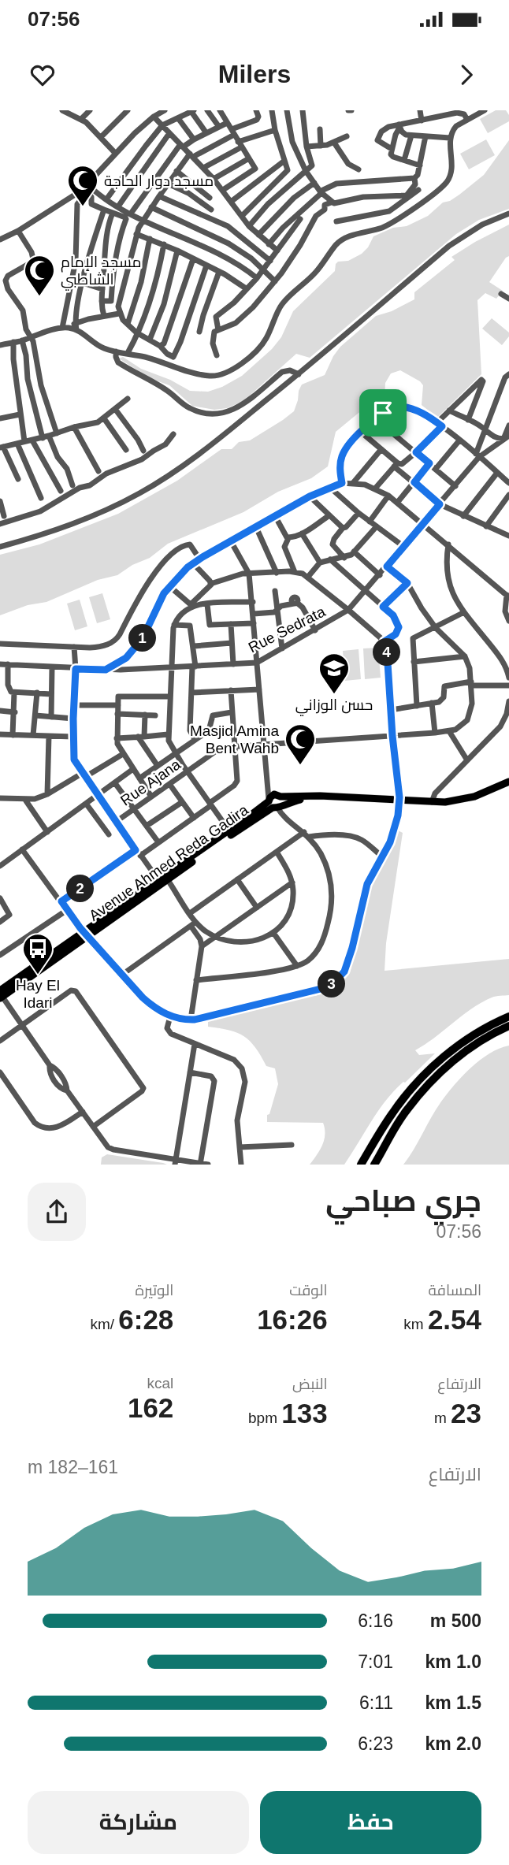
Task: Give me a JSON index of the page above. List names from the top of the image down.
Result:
{
  "streets": {
    "main road": ["Avenue Ahmed Reda Gadira"],
    "street": ["Rue Sedrata", "Rue Ajana"]
  },
  "places": {
    "mosque": ["مسجد دوار الحاجة", "مسجد الإمام الشاطبي", "Masjid Amina Bent Wahb"],
    "school or university": ["حسن الوزاني"],
    "bus stop": ["Hay El Idari"]
  },
  "page": {
    "status": "07:56",
    "header": "Milers",
    "pins": [
      "1",
      "4",
      "2",
      "3"
    ],
    "heading": ["جري صباحي", "07:56"],
    "stats": [
      ["المسافة", "2.54 km"],
      ["الوقت", "16:26"],
      ["الوتيرة", "6:28 /km"],
      ["الارتفاع", "23 m"],
      ["النبض", "133 bpm"],
      ["kcal", "162"]
    ],
    "chart": ["الارتفاع", "161–182 m"],
    "list": [
      {
        "name": "500 m",
        "note": "6:16"
      },
      {
        "name": "1.0 km",
        "note": "7:01"
      },
      {
        "name": "1.5 km",
        "note": "6:11"
      },
      {
        "name": "2.0 km",
        "note": "6:23"
      }
    ],
    "buttons": ["حفظ", "مشاركة"]
  }
}
